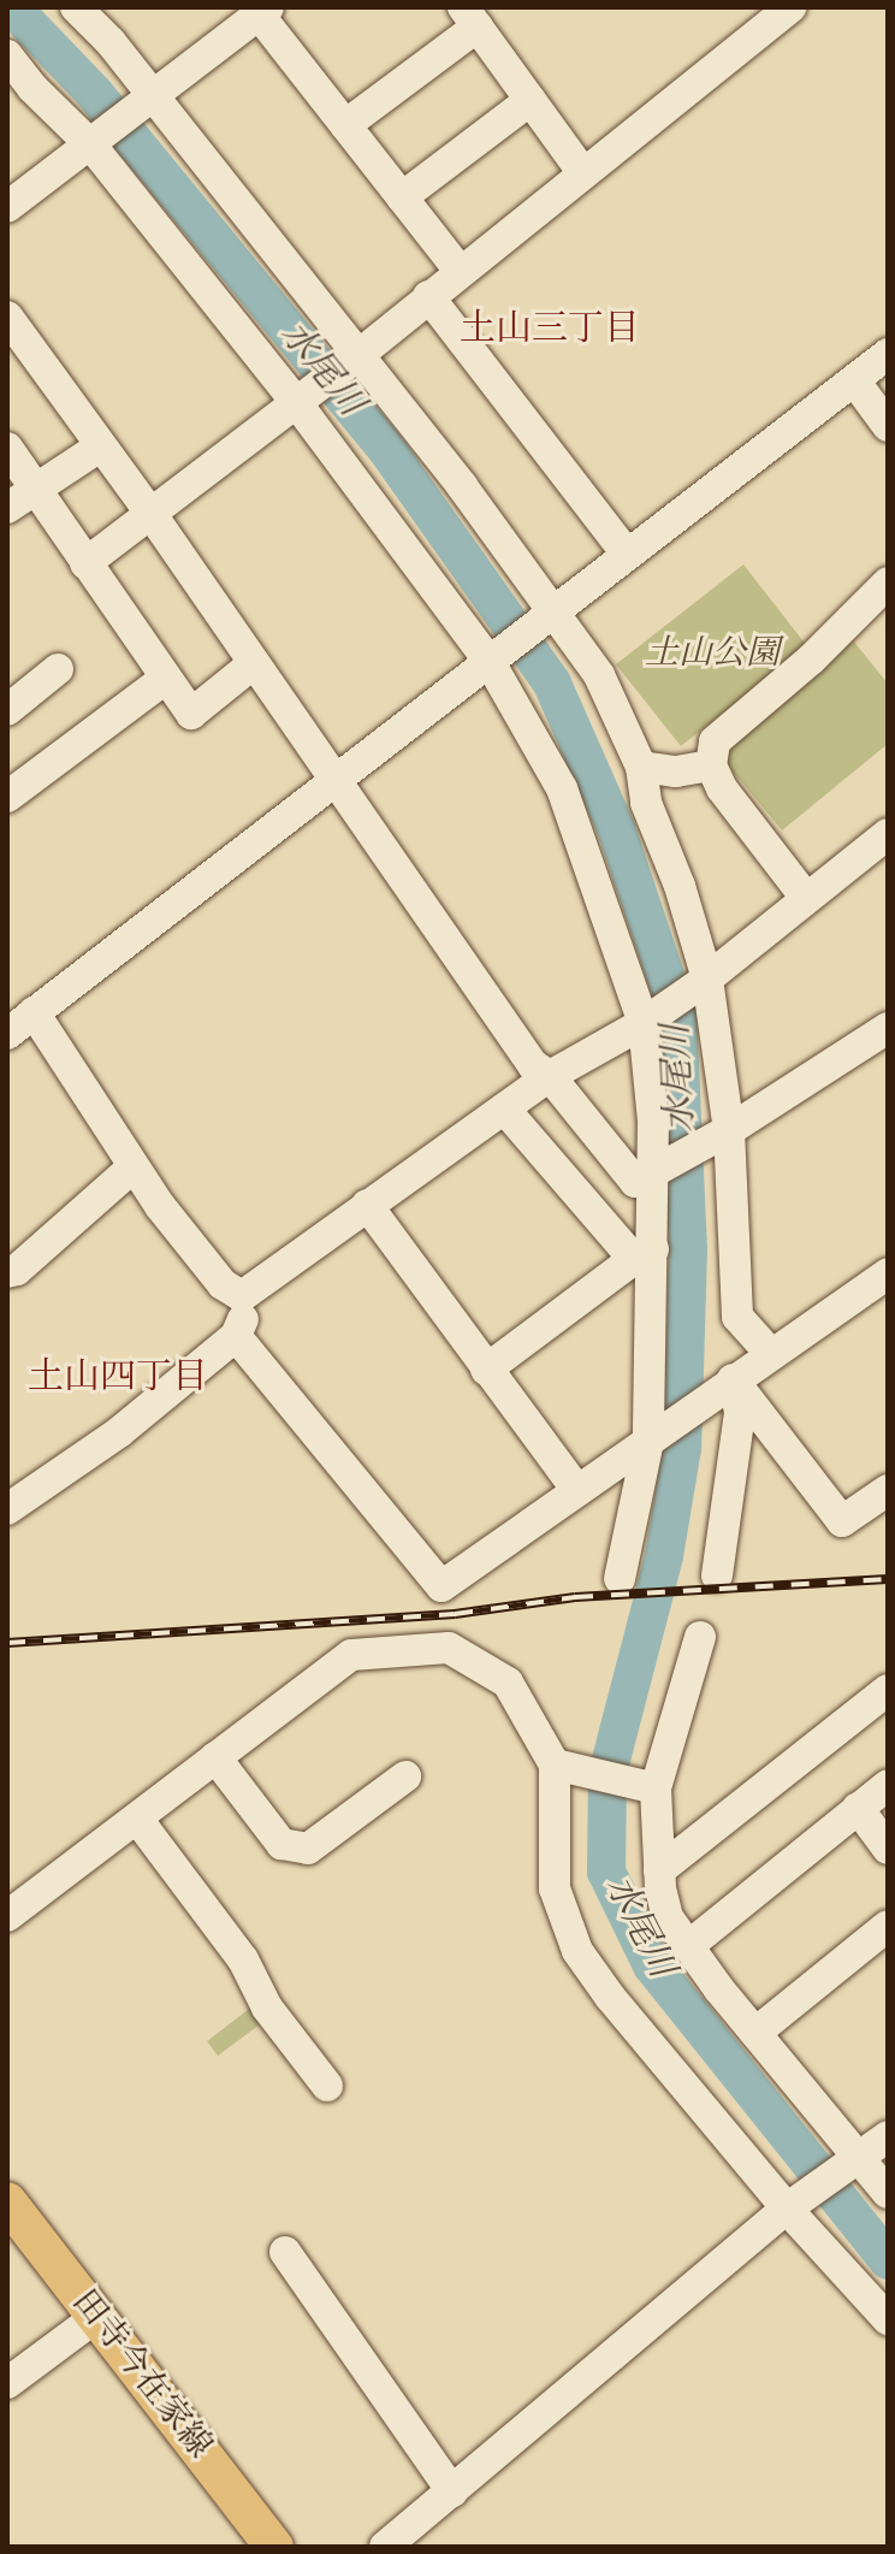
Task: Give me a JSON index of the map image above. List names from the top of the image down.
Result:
{
  "streets": {
    "main road": ["田寺今在家線"]
  },
  "districts": ["土山三丁目", "土山四丁目"],
  "water": ["水尾川"],
  "parks": ["土山公園"]
}
